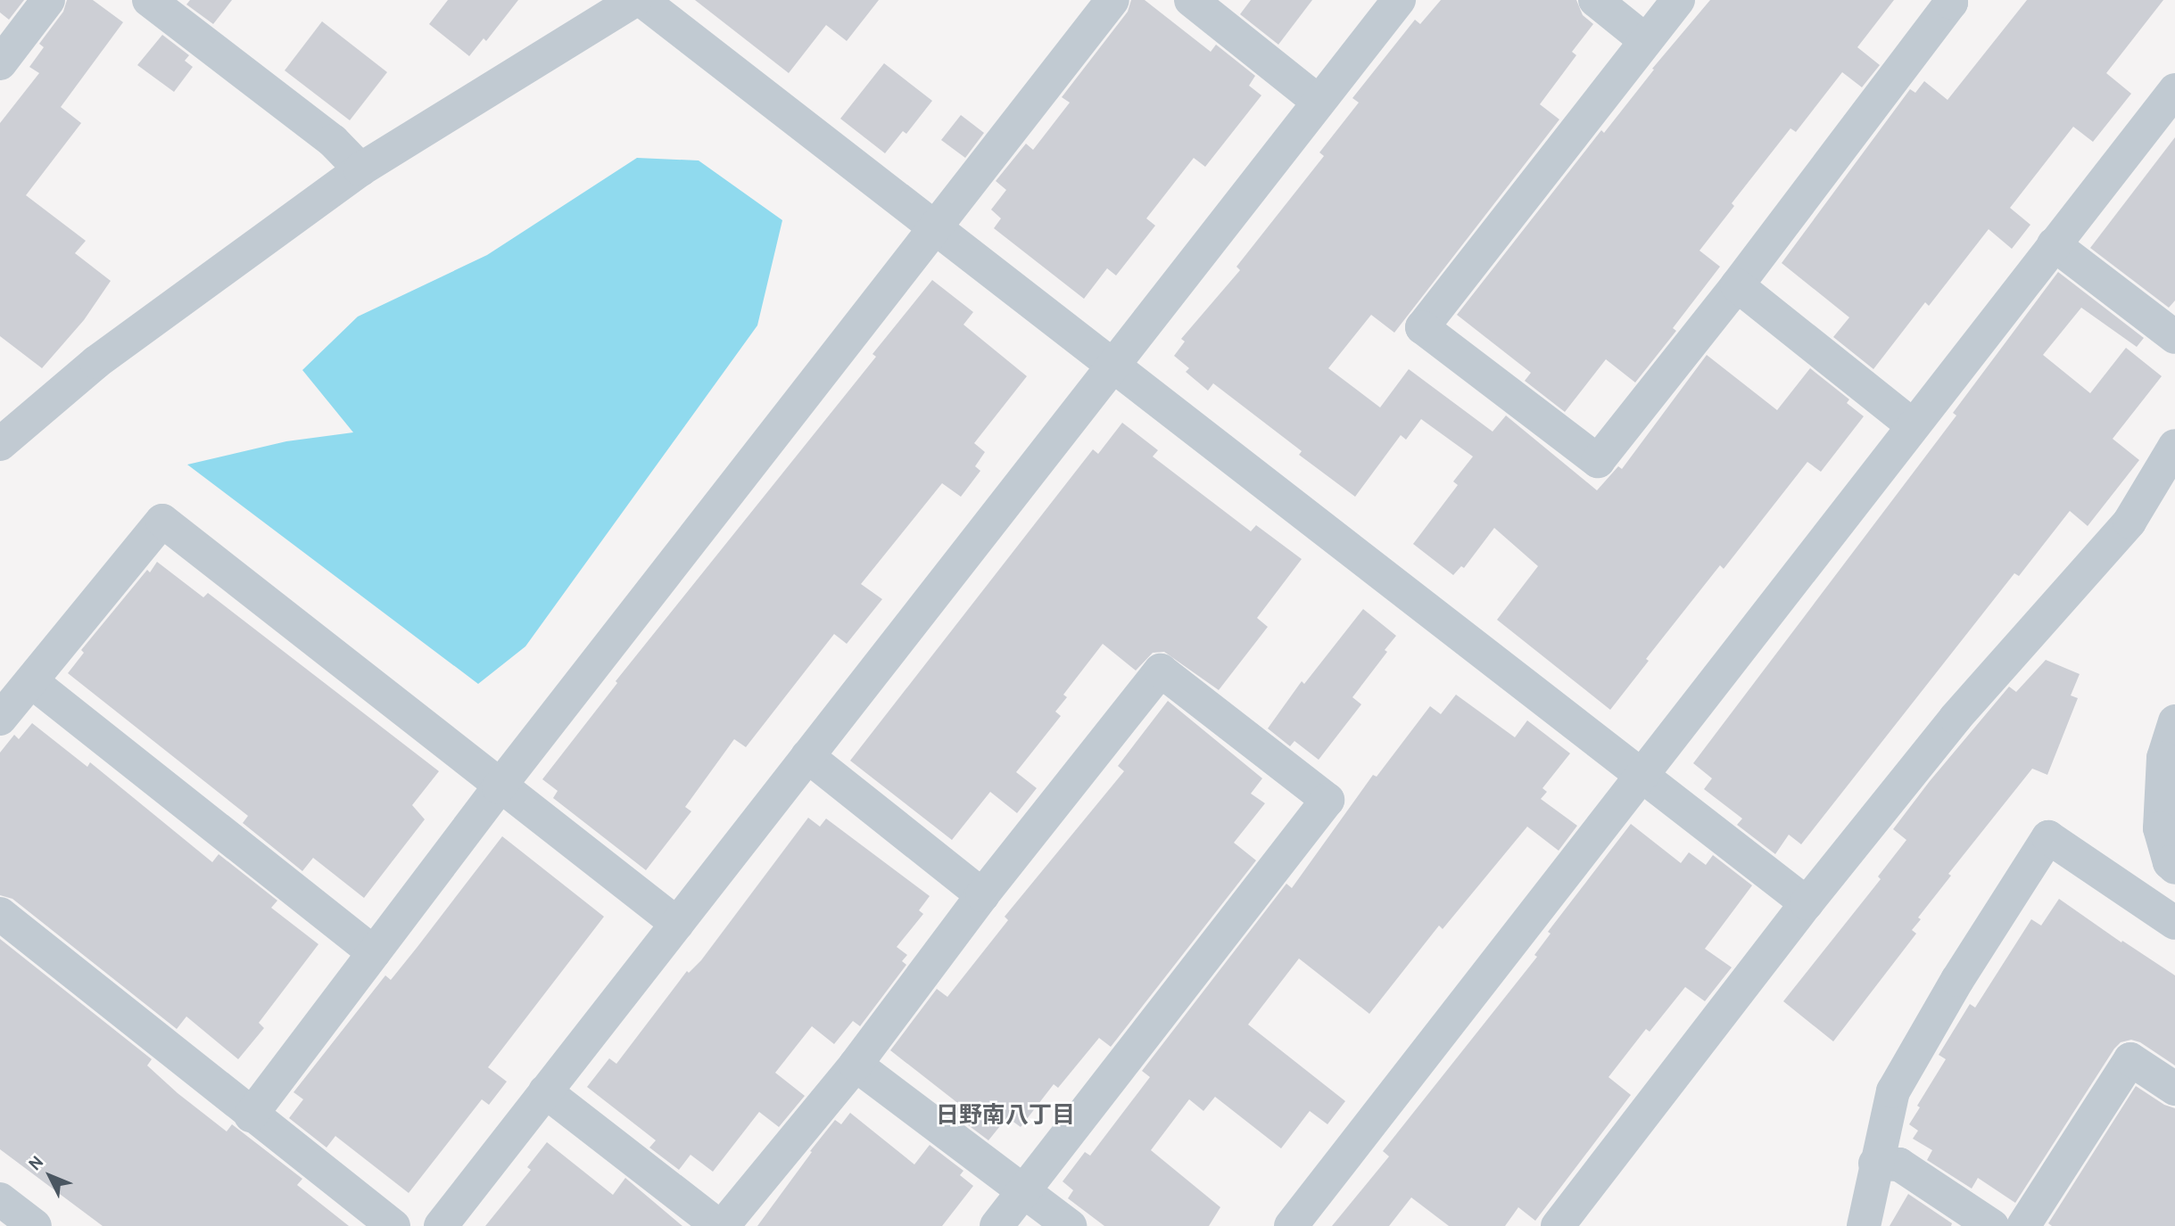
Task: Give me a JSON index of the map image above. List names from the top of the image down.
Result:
{
  "districts": ["日野南八丁目"],
  "north": "top left"
}
